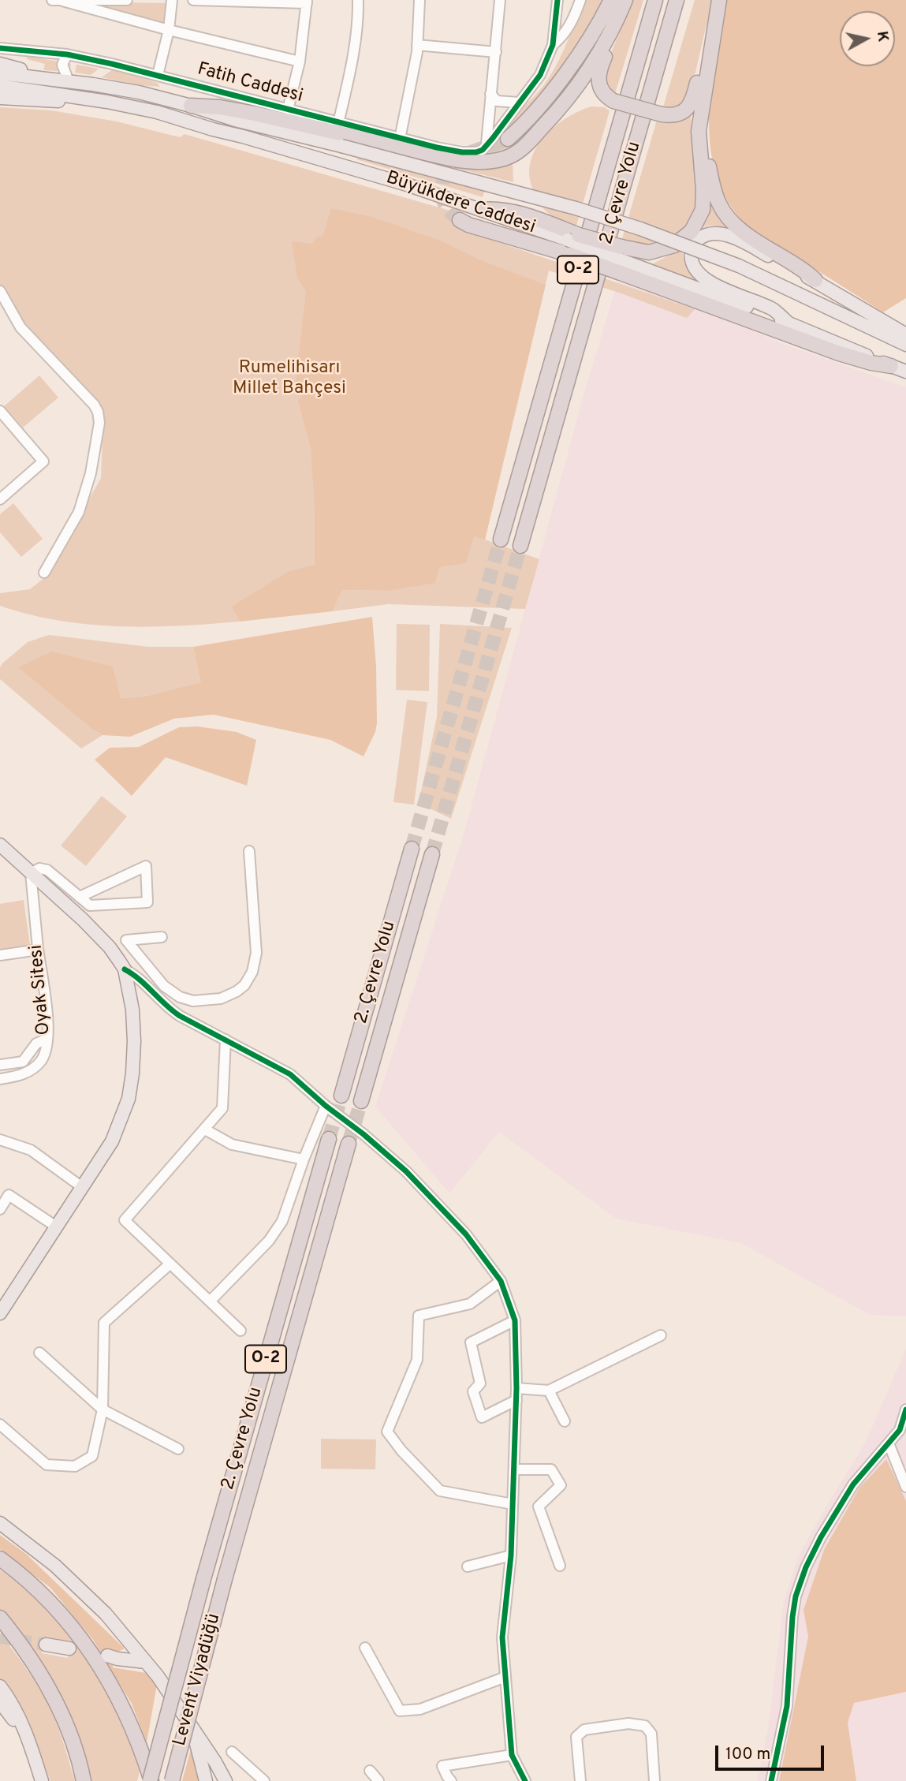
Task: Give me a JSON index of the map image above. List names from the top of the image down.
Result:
{
  "streets": {
    "highway": ["2. Çevre Yolu", "O-2", "Levent Viyadüğü"],
    "main road": ["Büyükdere Caddesi"],
    "street": ["Fatih Caddesi", "Oyak Sitesi"]
  },
  "crossings": [
    ["2. Çevre Yolu", "Levent Viyadüğü"]
  ],
  "parks": ["Rumelihisarı Millet Bahçesi"],
  "scale_bar": "100 m",
  "north": "right"
}
